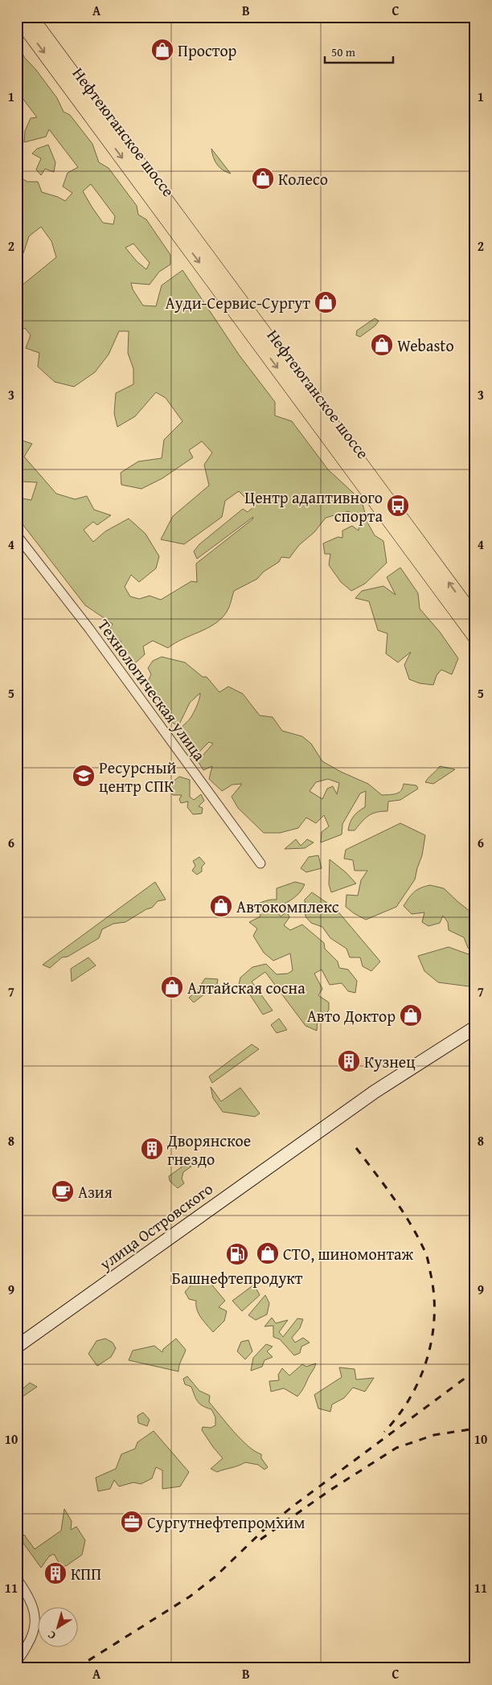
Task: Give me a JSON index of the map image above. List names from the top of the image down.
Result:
{
  "streets": {
    "main road": ["Нефтеюганское шоссе", "улица Островского"],
    "street": ["Технологическая улица"]
  },
  "places": {
    "shop": [
      "Простор",
      "Колесо",
      "Ауди-Сервис-Сургут",
      "Webasto",
      "Автокомплекс",
      "Алтайская сосна",
      "Авто Доктор",
      "СТО, шиномонтаж"
    ],
    "bus stop": ["Центр адаптивного спорта"],
    "school or university": ["Ресурсный центр СПК"],
    "building": ["Кузнец", "Дворянское гнездо", "КПП"],
    "cafe": ["Азия"],
    "fuel station": ["Башнефтепродукт"],
    "office": ["Сургутнефтепромхим"]
  },
  "scale_bar": "50 m",
  "north": "bottom left",
  "grid": {
    "columns": ["A", "B", "C"],
    "rows": [
      "1",
      "2",
      "3",
      "4",
      "5",
      "6",
      "7",
      "8",
      "9",
      "10",
      "11"
    ]
  }
}
